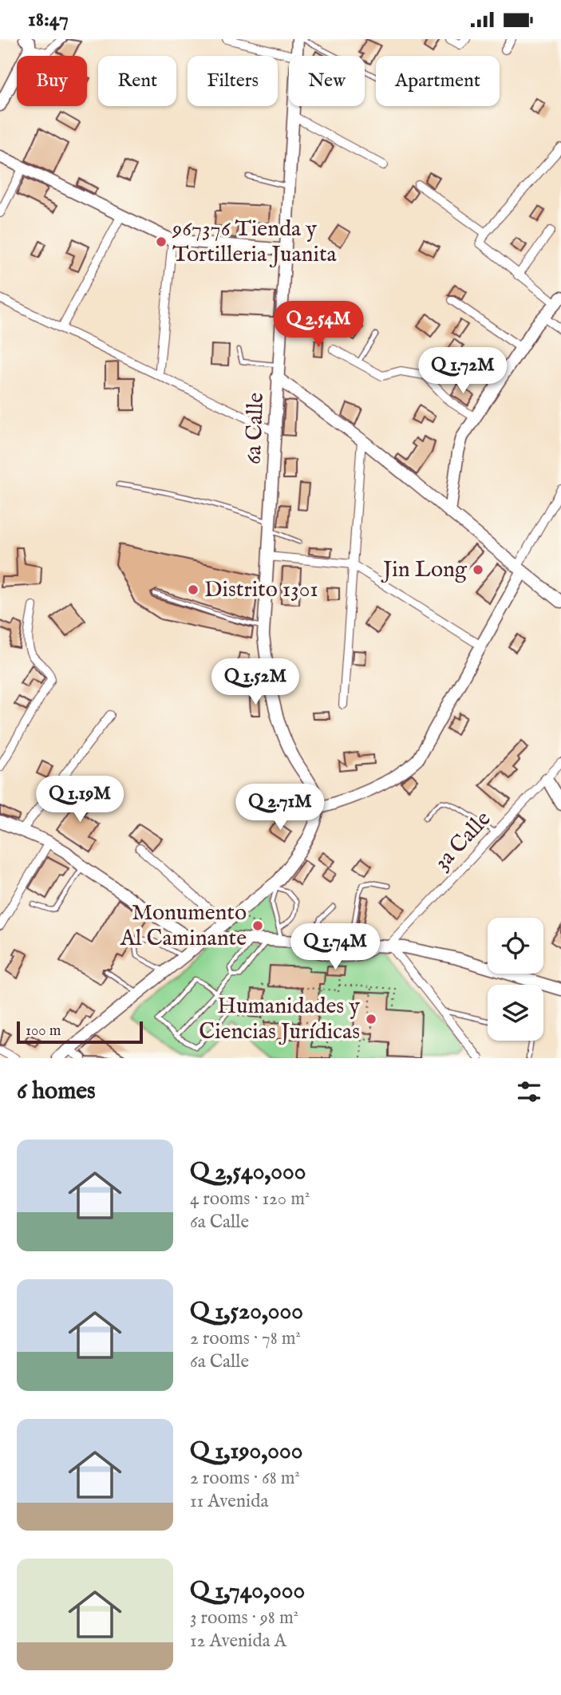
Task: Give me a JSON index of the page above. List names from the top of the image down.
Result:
{
  "streets": {
    "street": ["6a Calle", "3a Calle"]
  },
  "places": [
    "967376 Tienda y Tortilleria Juanita",
    "Jin Long",
    "Distrito 1301",
    "Monumento Al Caminante",
    "Humanidades y Ciencias Jurídicas"
  ],
  "scale_bar": "100 m",
  "page": {
    "status": "18:47",
    "chip": [
      "Buy",
      "Rent",
      "Filters",
      "New",
      "Apartment"
    ],
    "price": [
      "Q 2.54M",
      "Q 1.72M",
      "Q 1.52M",
      "Q 1.19M",
      "Q 2.71M",
      "Q 1.74M"
    ],
    "scale": "100 m",
    "heading": "6 homes",
    "list": [
      {
        "name": "Q 2,540,000",
        "note": "4 rooms · 120 m² · 6a Calle"
      },
      {
        "name": "Q 1,520,000",
        "note": "2 rooms · 78 m² · 6a Calle"
      },
      {
        "name": "Q 1,190,000",
        "note": "2 rooms · 68 m² · 11 Avenida"
      },
      {
        "name": "Q 1,740,000",
        "note": "3 rooms · 98 m² · 12 Avenida A"
      }
    ]
  }
}
